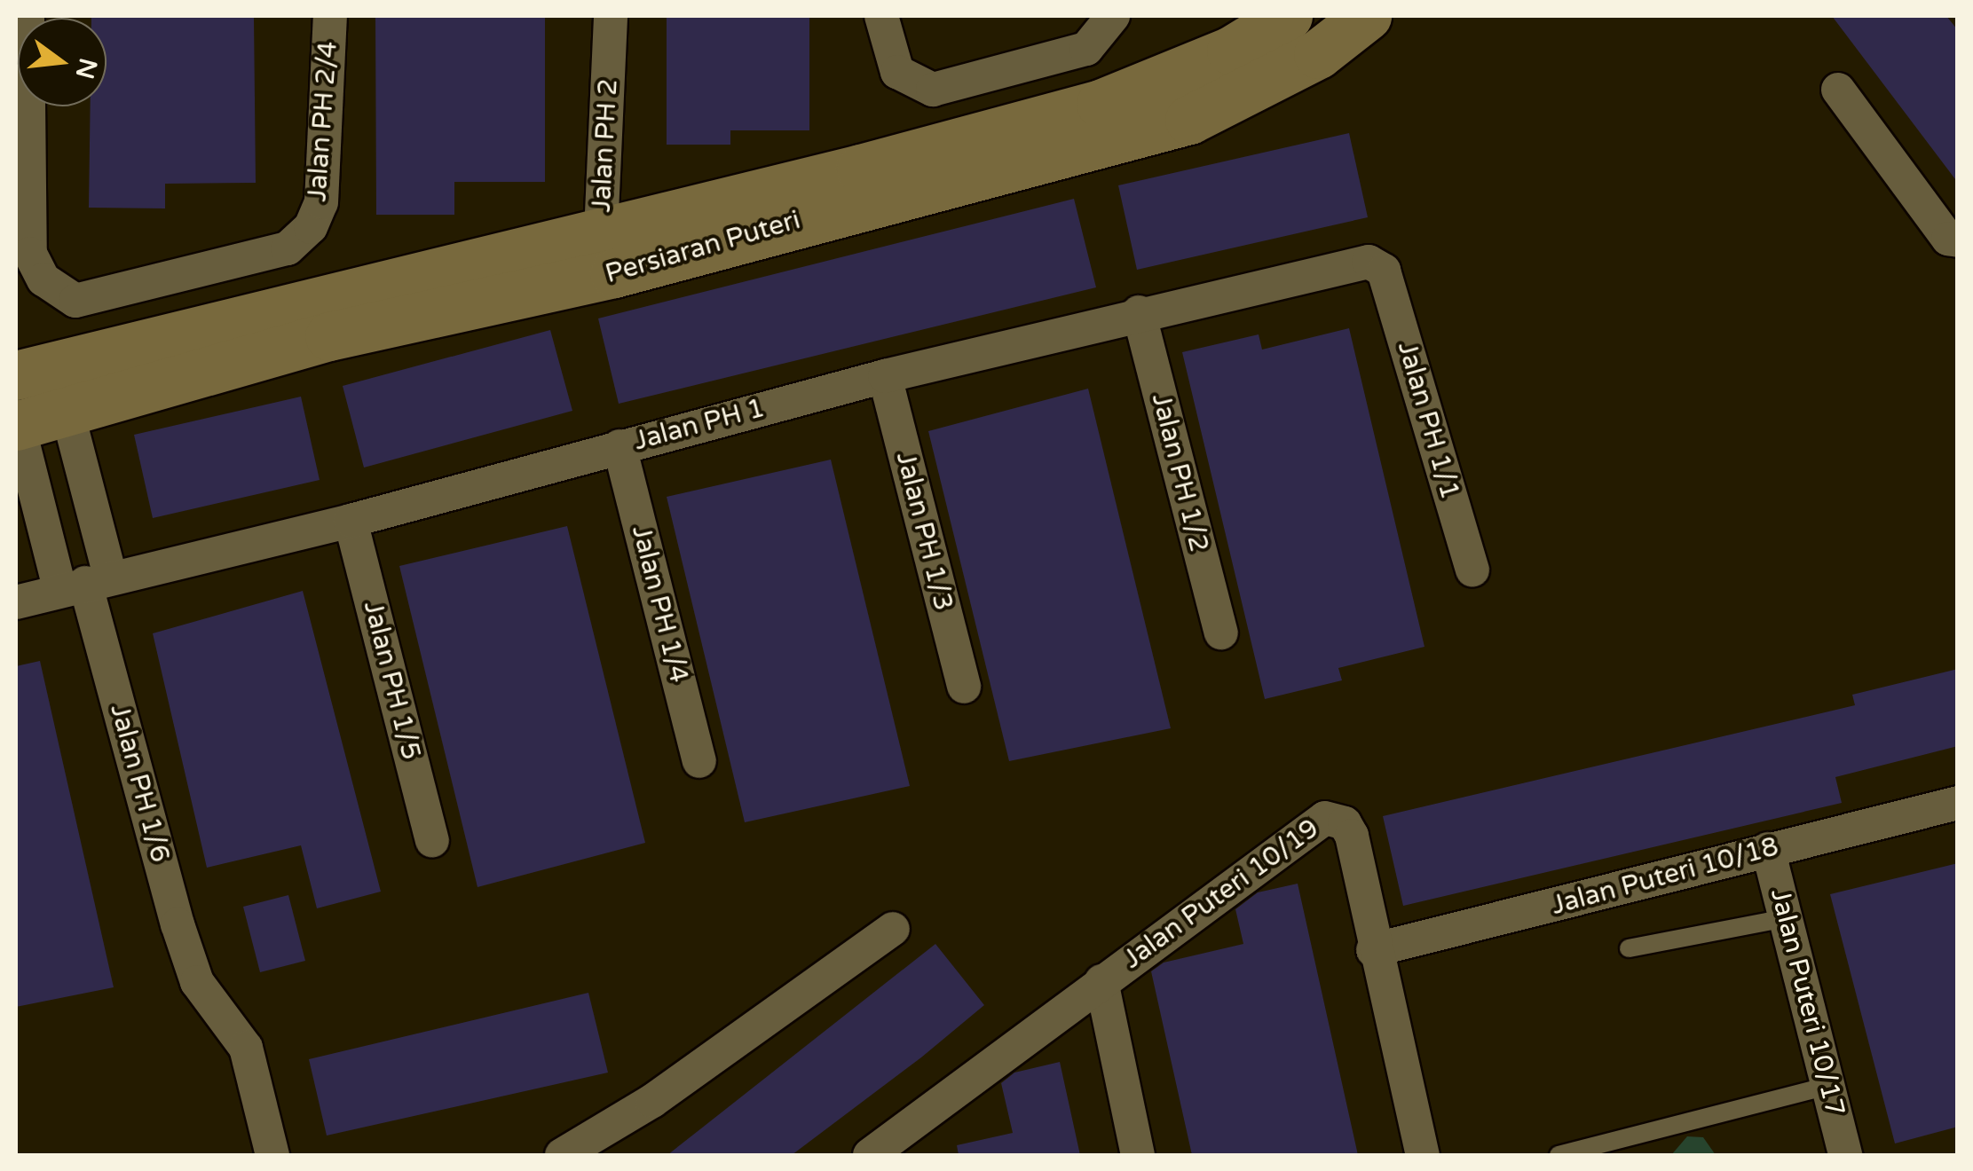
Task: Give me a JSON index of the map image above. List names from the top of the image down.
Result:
{
  "streets": {
    "main road": ["Persiaran Puteri"],
    "street": [
      "Jalan PH 2/4",
      "Jalan PH 2",
      "Jalan PH 1/1",
      "Jalan PH 1",
      "Jalan PH 1/2",
      "Jalan PH 1/3",
      "Jalan PH 1/4",
      "Jalan PH 1/5",
      "Jalan PH 1/6",
      "Jalan Puteri 10/18",
      "Jalan Puteri 10/19",
      "Jalan Puteri 10/17"
    ]
  },
  "crossings": [
    ["Jalan PH 2", "Persiaran Puteri"],
    ["Jalan PH 1/1", "Jalan PH 1"],
    ["Jalan PH 1", "Jalan PH 1/2"],
    ["Jalan PH 1", "Jalan PH 1/3"],
    ["Jalan PH 1", "Jalan PH 1/4"],
    ["Jalan PH 1", "Jalan PH 1/5"],
    ["Jalan PH 1", "Jalan PH 1/6"],
    ["Jalan Puteri 10/18", "Jalan Puteri 10/19"],
    ["Jalan Puteri 10/18", "Jalan Puteri 10/17"]
  ],
  "north": "right"
}
